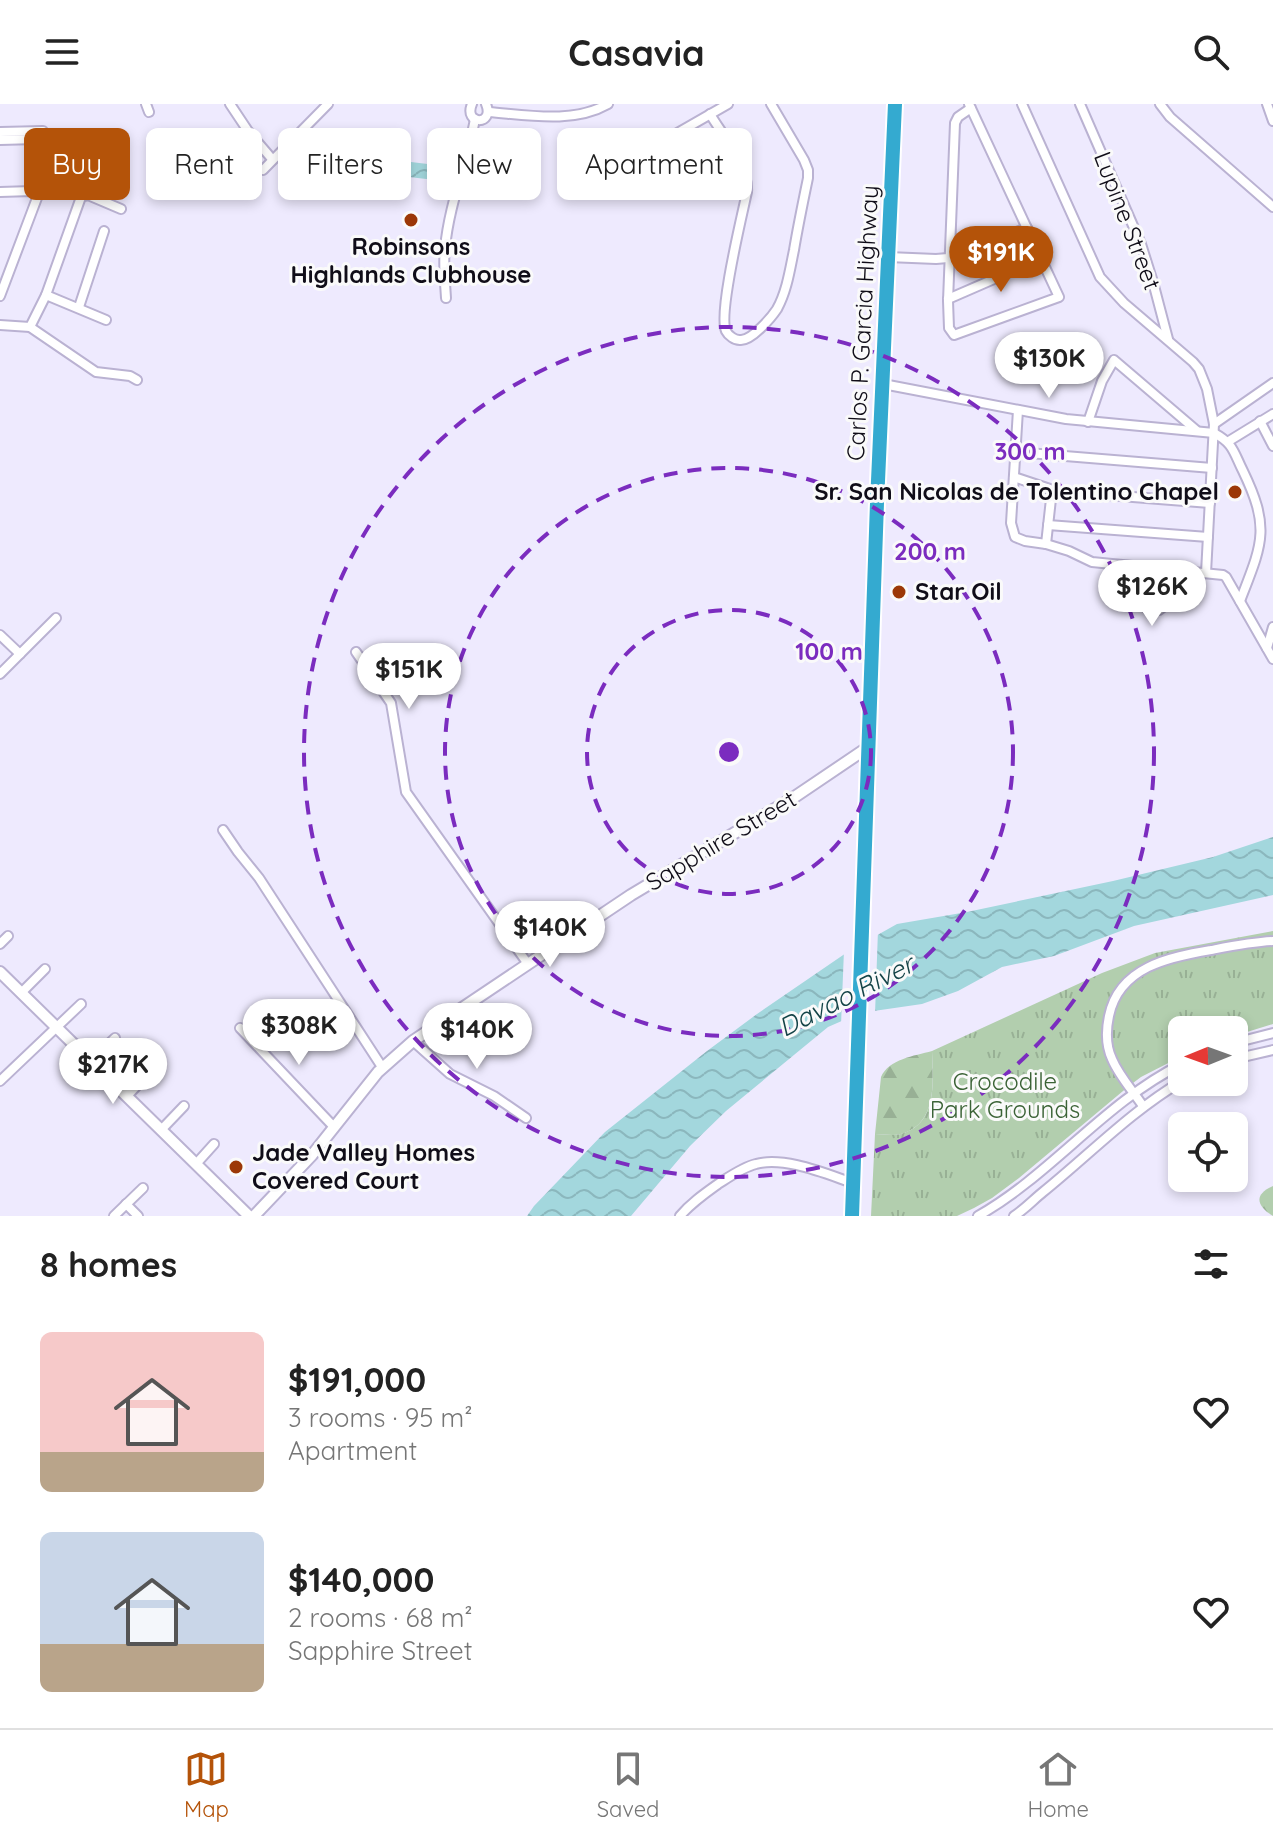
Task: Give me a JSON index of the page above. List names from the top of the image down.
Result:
{
  "streets": {
    "highway": ["Carlos P. Garcia Highway"],
    "street": ["Lupine Street", "Sapphire Street"]
  },
  "crossings": [
    ["Carlos P. Garcia Highway", "Sapphire Street"]
  ],
  "water": ["Davao River"],
  "parks": ["Crocodile Park Grounds"],
  "places": [
    "Robinsons Highlands Clubhouse",
    "Sr. San Nicolas de Tolentino Chapel",
    "Star Oil",
    "Jade Valley Homes Covered Court"
  ],
  "north": "left",
  "page": {
    "header": "Casavia",
    "chip": [
      "Buy",
      "Rent",
      "Filters",
      "New",
      "Apartment"
    ],
    "price": [
      "$191K",
      "$130K",
      "$126K",
      "$151K",
      "$140K",
      "$308K",
      "$140K",
      "$217K"
    ],
    "heading": "8 homes",
    "list": [
      {
        "name": "$191,000",
        "note": "3 rooms · 95 m² · Apartment"
      },
      {
        "name": "$140,000",
        "note": "2 rooms · 68 m² · Sapphire Street"
      }
    ],
    "tabs": ["Map", "Saved", "Home"]
  },
  "rings": ["300 m", "200 m", "100 m"]
}
